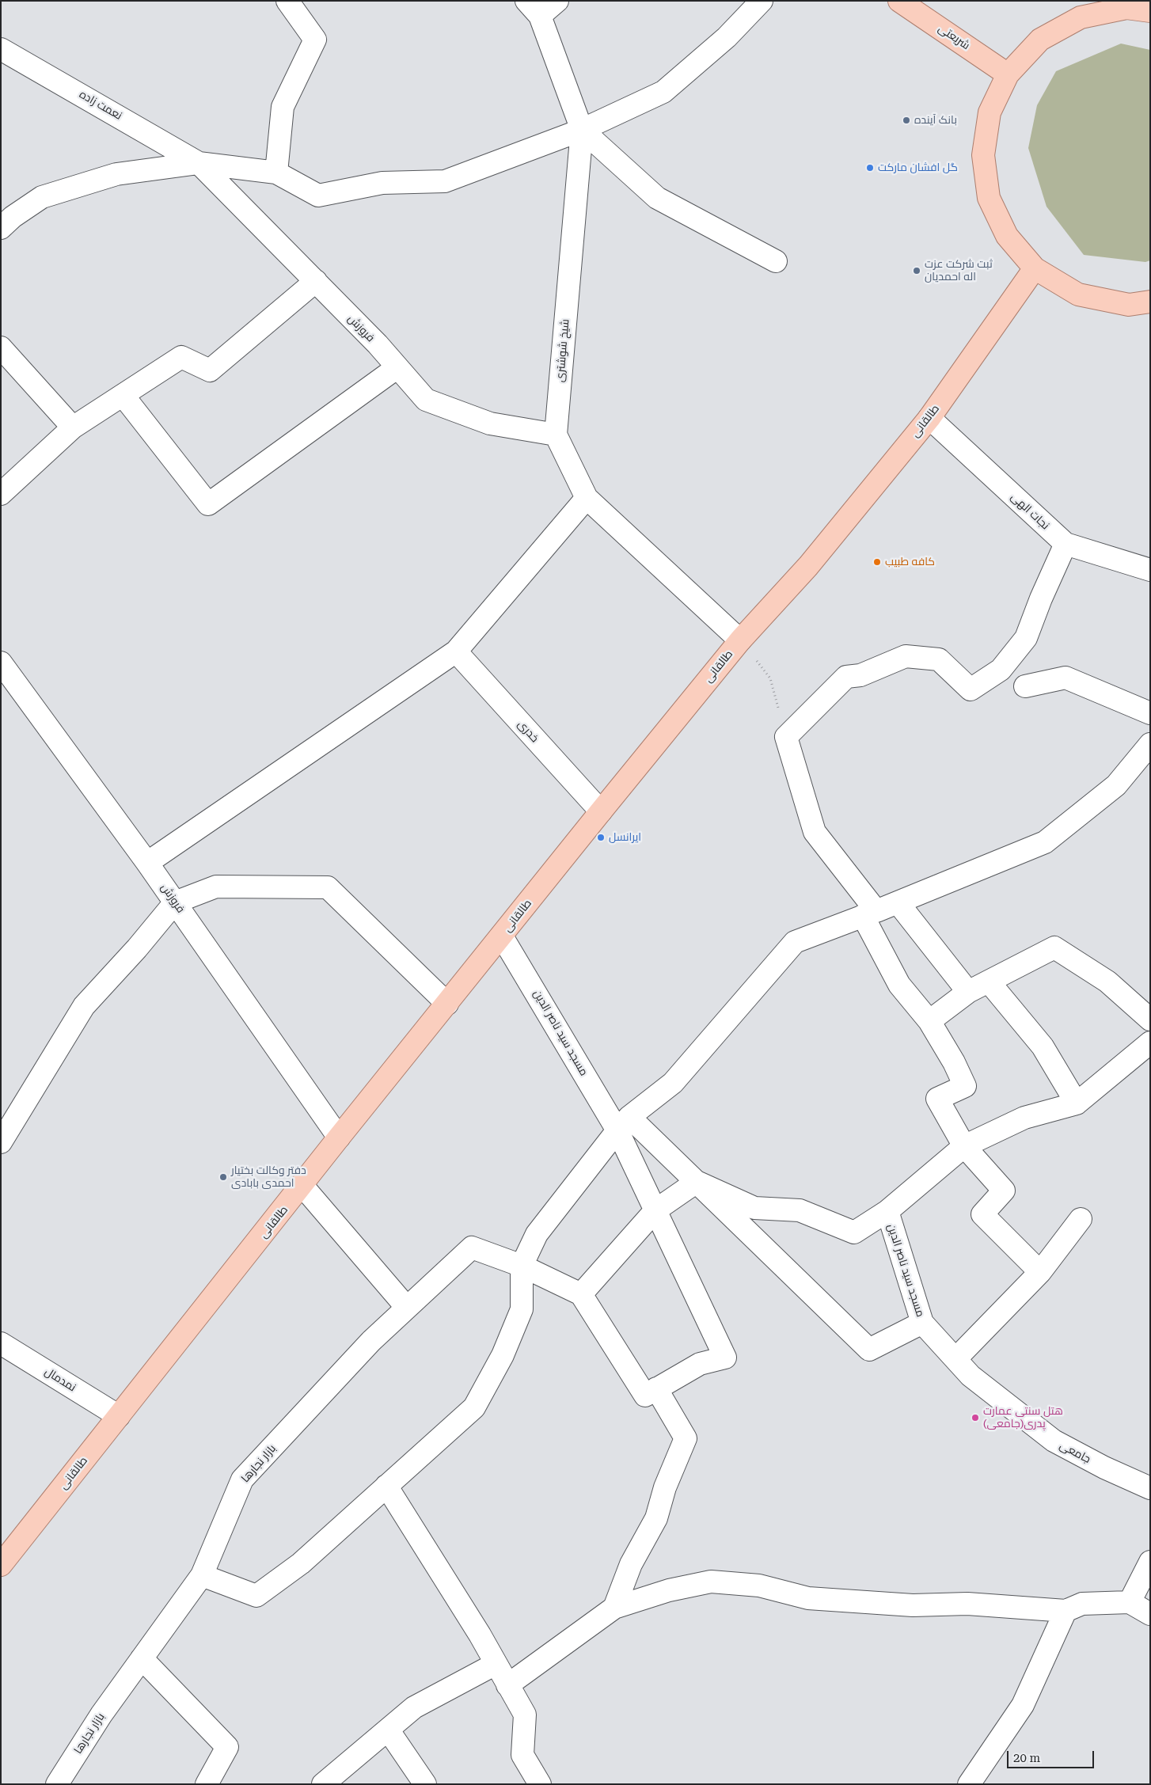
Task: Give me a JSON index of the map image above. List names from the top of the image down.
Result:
{
  "streets": {
    "main road": ["شریعتی", "طالقانی"],
    "street": [
      "نعمت زاده",
      "فروزش",
      "شیخ شوشتری",
      "نجات الهی",
      "خدری",
      "مسجد سید ناصر الدین",
      "نمدمال",
      "جامعی",
      "بازار نجارها"
    ]
  },
  "crossings": [
    ["نعمت زاده", "فروزش"],
    ["فروزش", "شیخ شوشتری"],
    ["فروزش", "طالقانی"],
    ["طالقانی", "نجات الهی"],
    ["طالقانی", "خدری"],
    ["طالقانی", "مسجد سید ناصر الدین"],
    ["طالقانی", "نمدمال"],
    ["مسجد سید ناصر الدین", "جامعی"]
  ],
  "places": [
    "بانک آینده",
    "گل افشان مارکت",
    "ثبت شرکت عزت اله احمدیان",
    "کافه طبیب",
    "ایرانسل",
    "دفتر وکالت بختیار احمدی بابادی",
    "هتل سنتی عمارت پدری(جامعی)"
  ],
  "scale_bar": "20 m"
}
